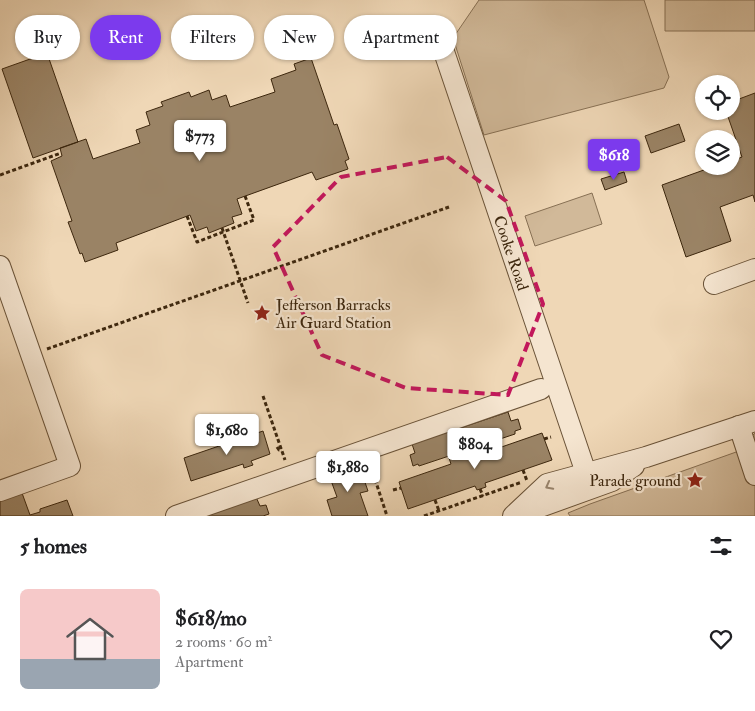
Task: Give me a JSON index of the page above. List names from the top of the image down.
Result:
{
  "streets": {
    "street": ["Cooke Road"]
  },
  "places": {
    "place": ["Jefferson Barracks Air Guard Station", "Parade ground"]
  },
  "page": {
    "chip": [
      "Buy",
      "Rent",
      "Filters",
      "New",
      "Apartment"
    ],
    "price": [
      "$773",
      "$618",
      "$1,680",
      "$804",
      "$1,880"
    ],
    "heading": "5 homes",
    "list": [
      {
        "name": "$618/mo",
        "note": "2 rooms · 60 m² · Apartment"
      }
    ]
  }
}
